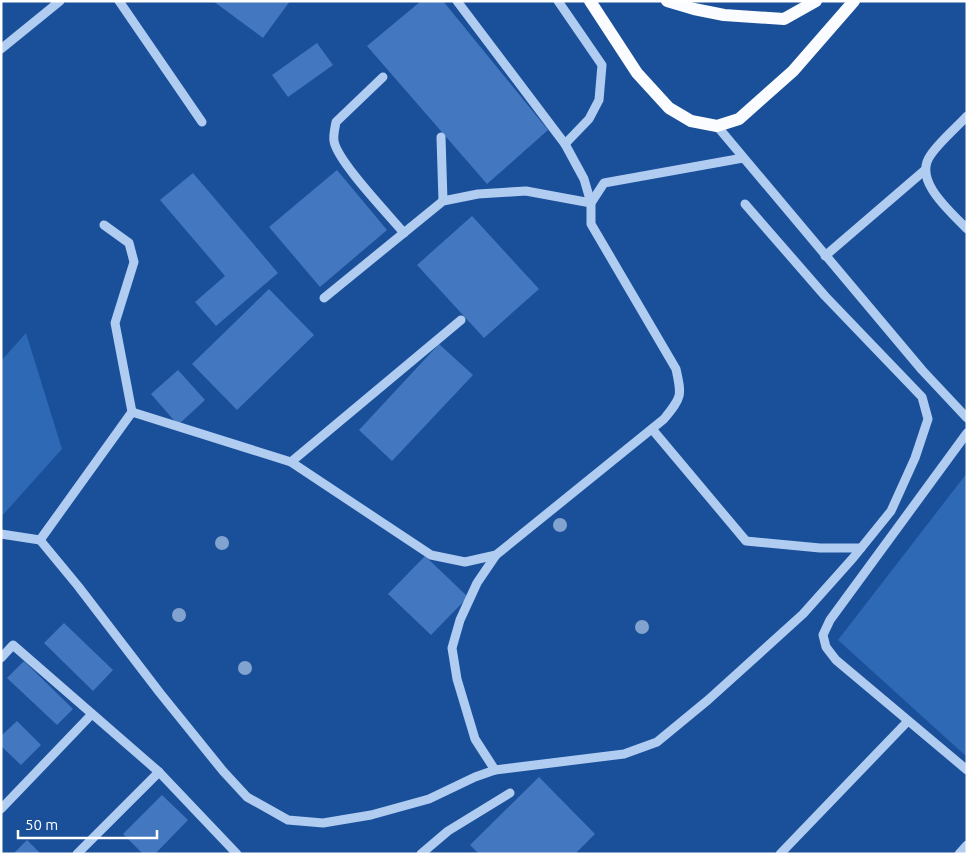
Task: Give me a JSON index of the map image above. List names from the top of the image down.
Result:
{
  "scale_bar": "50 m"
}
